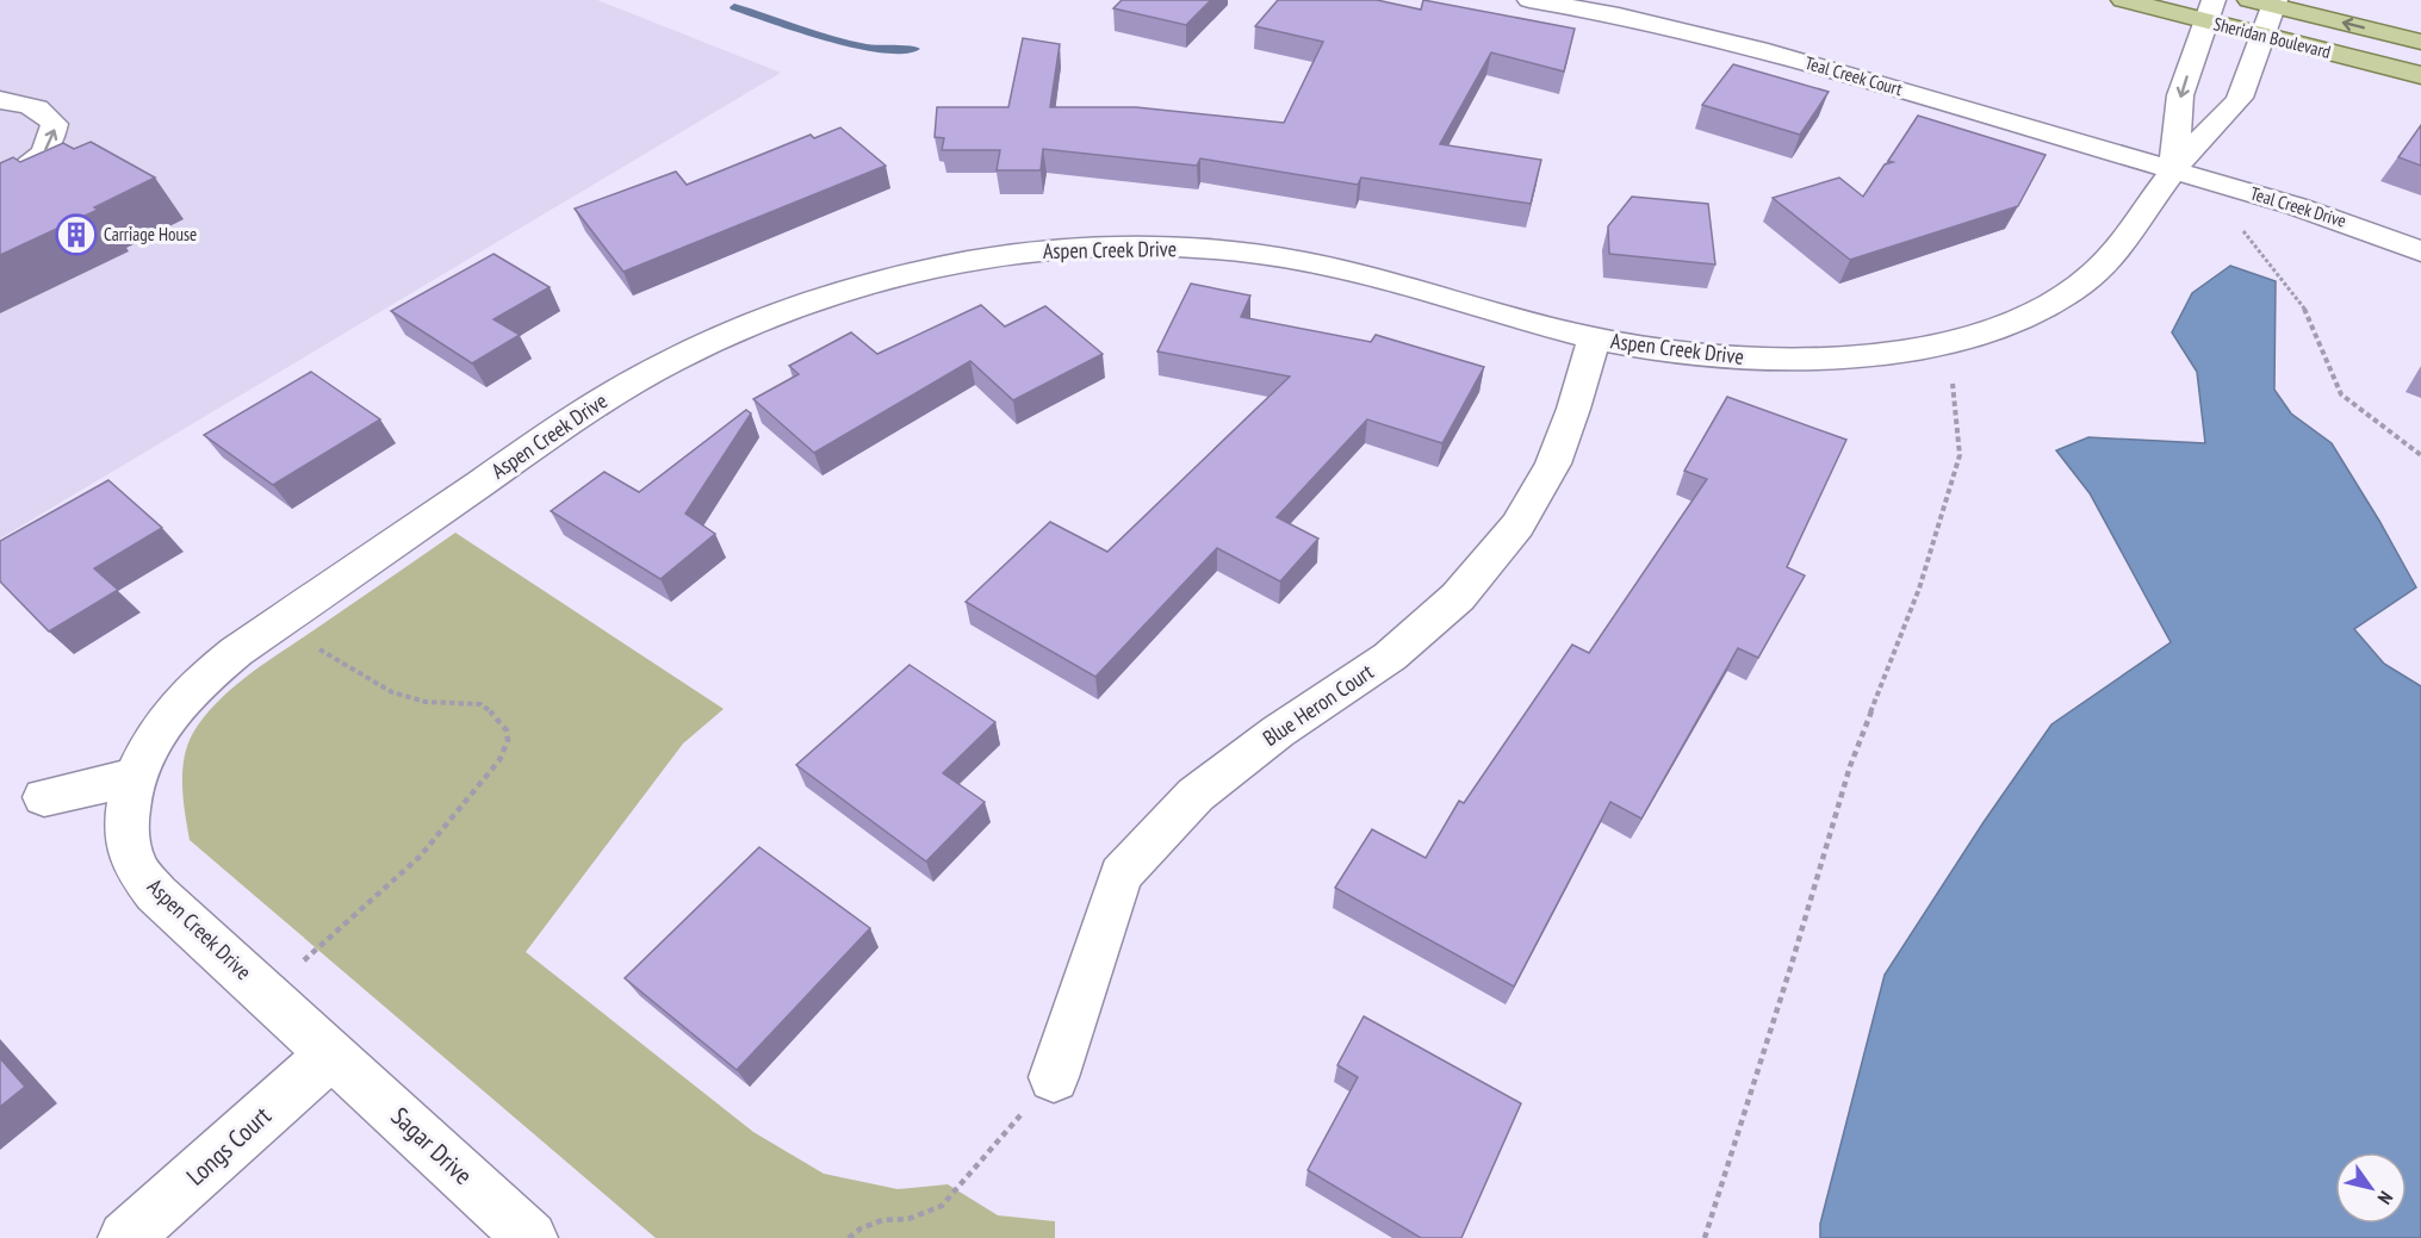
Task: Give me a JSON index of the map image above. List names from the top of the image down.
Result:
{
  "streets": {
    "main road": ["Sheridan Boulevard"],
    "street": [
      "Teal Creek Court",
      "Teal Creek Drive",
      "Aspen Creek Drive",
      "Blue Heron Court",
      "Longs Court",
      "Sagar Drive"
    ]
  },
  "crossings": [
    ["Sheridan Boulevard", "Aspen Creek Drive"],
    ["Teal Creek Court", "Teal Creek Drive"],
    ["Teal Creek Court", "Aspen Creek Drive"],
    ["Teal Creek Drive", "Aspen Creek Drive"],
    ["Aspen Creek Drive", "Blue Heron Court"],
    ["Aspen Creek Drive", "Longs Court"],
    ["Aspen Creek Drive", "Sagar Drive"],
    ["Longs Court", "Sagar Drive"]
  ],
  "places": {
    "building": ["Carriage House"]
  },
  "north": "bottom right"
}
